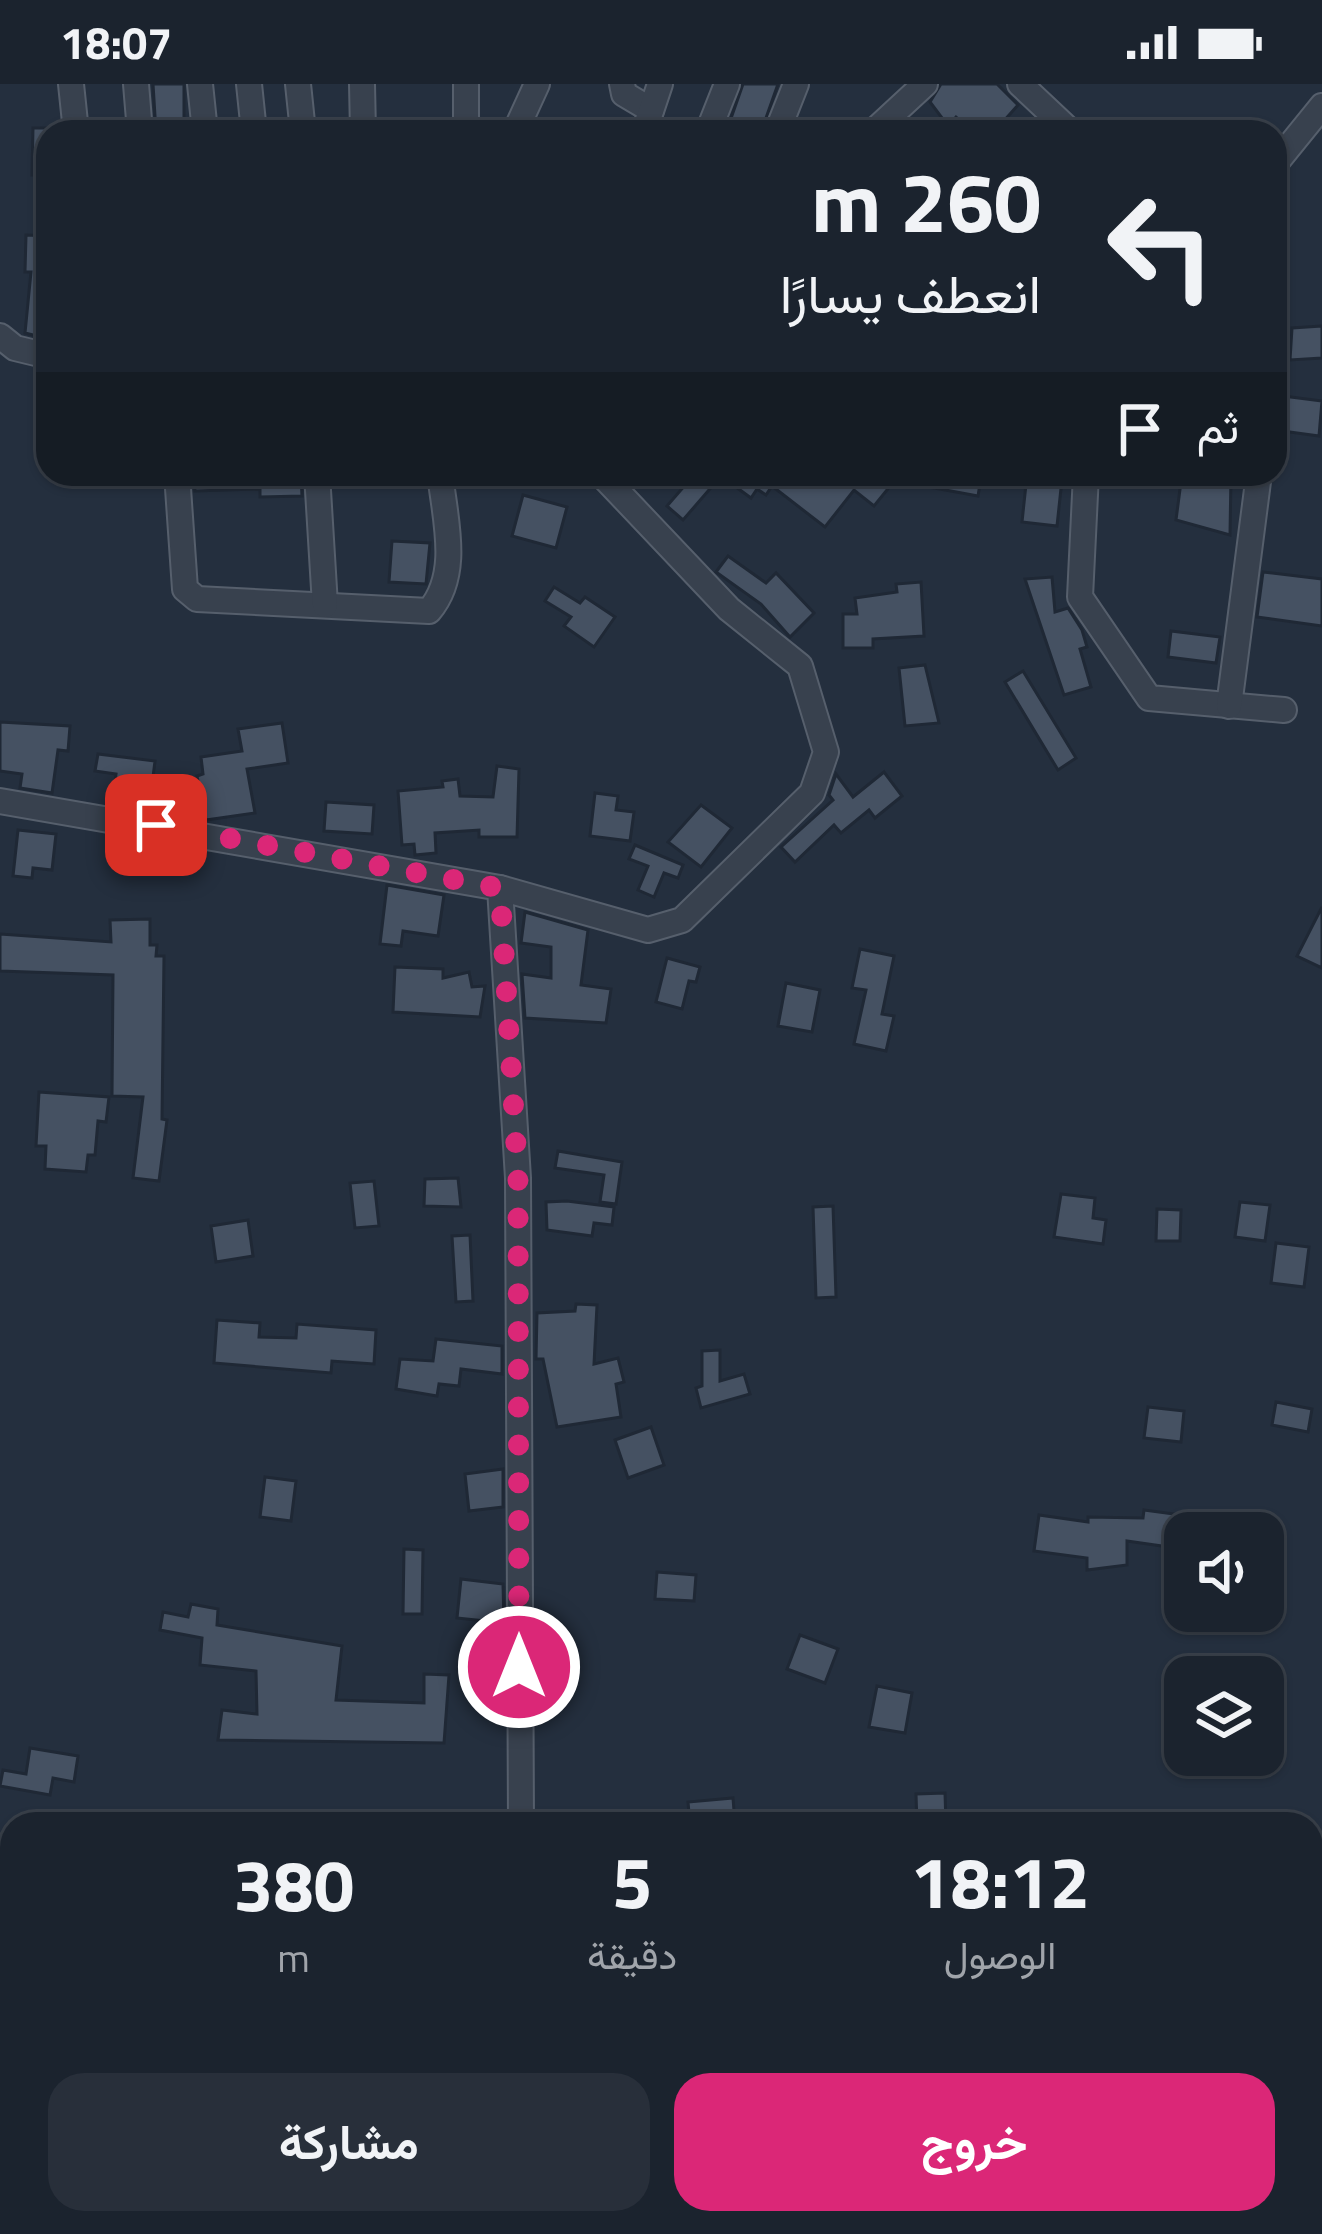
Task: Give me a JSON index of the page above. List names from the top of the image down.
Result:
{
  "page": {
    "status": "18:07",
    "turn": ["260 m", "انعطف يسارًا"],
    "then": "ثم",
    "eta": [
      "18:12",
      "الوصول",
      "5",
      "دقيقة",
      "380",
      "m"
    ],
    "buttons": ["خروج", "مشاركة"]
  }
}
